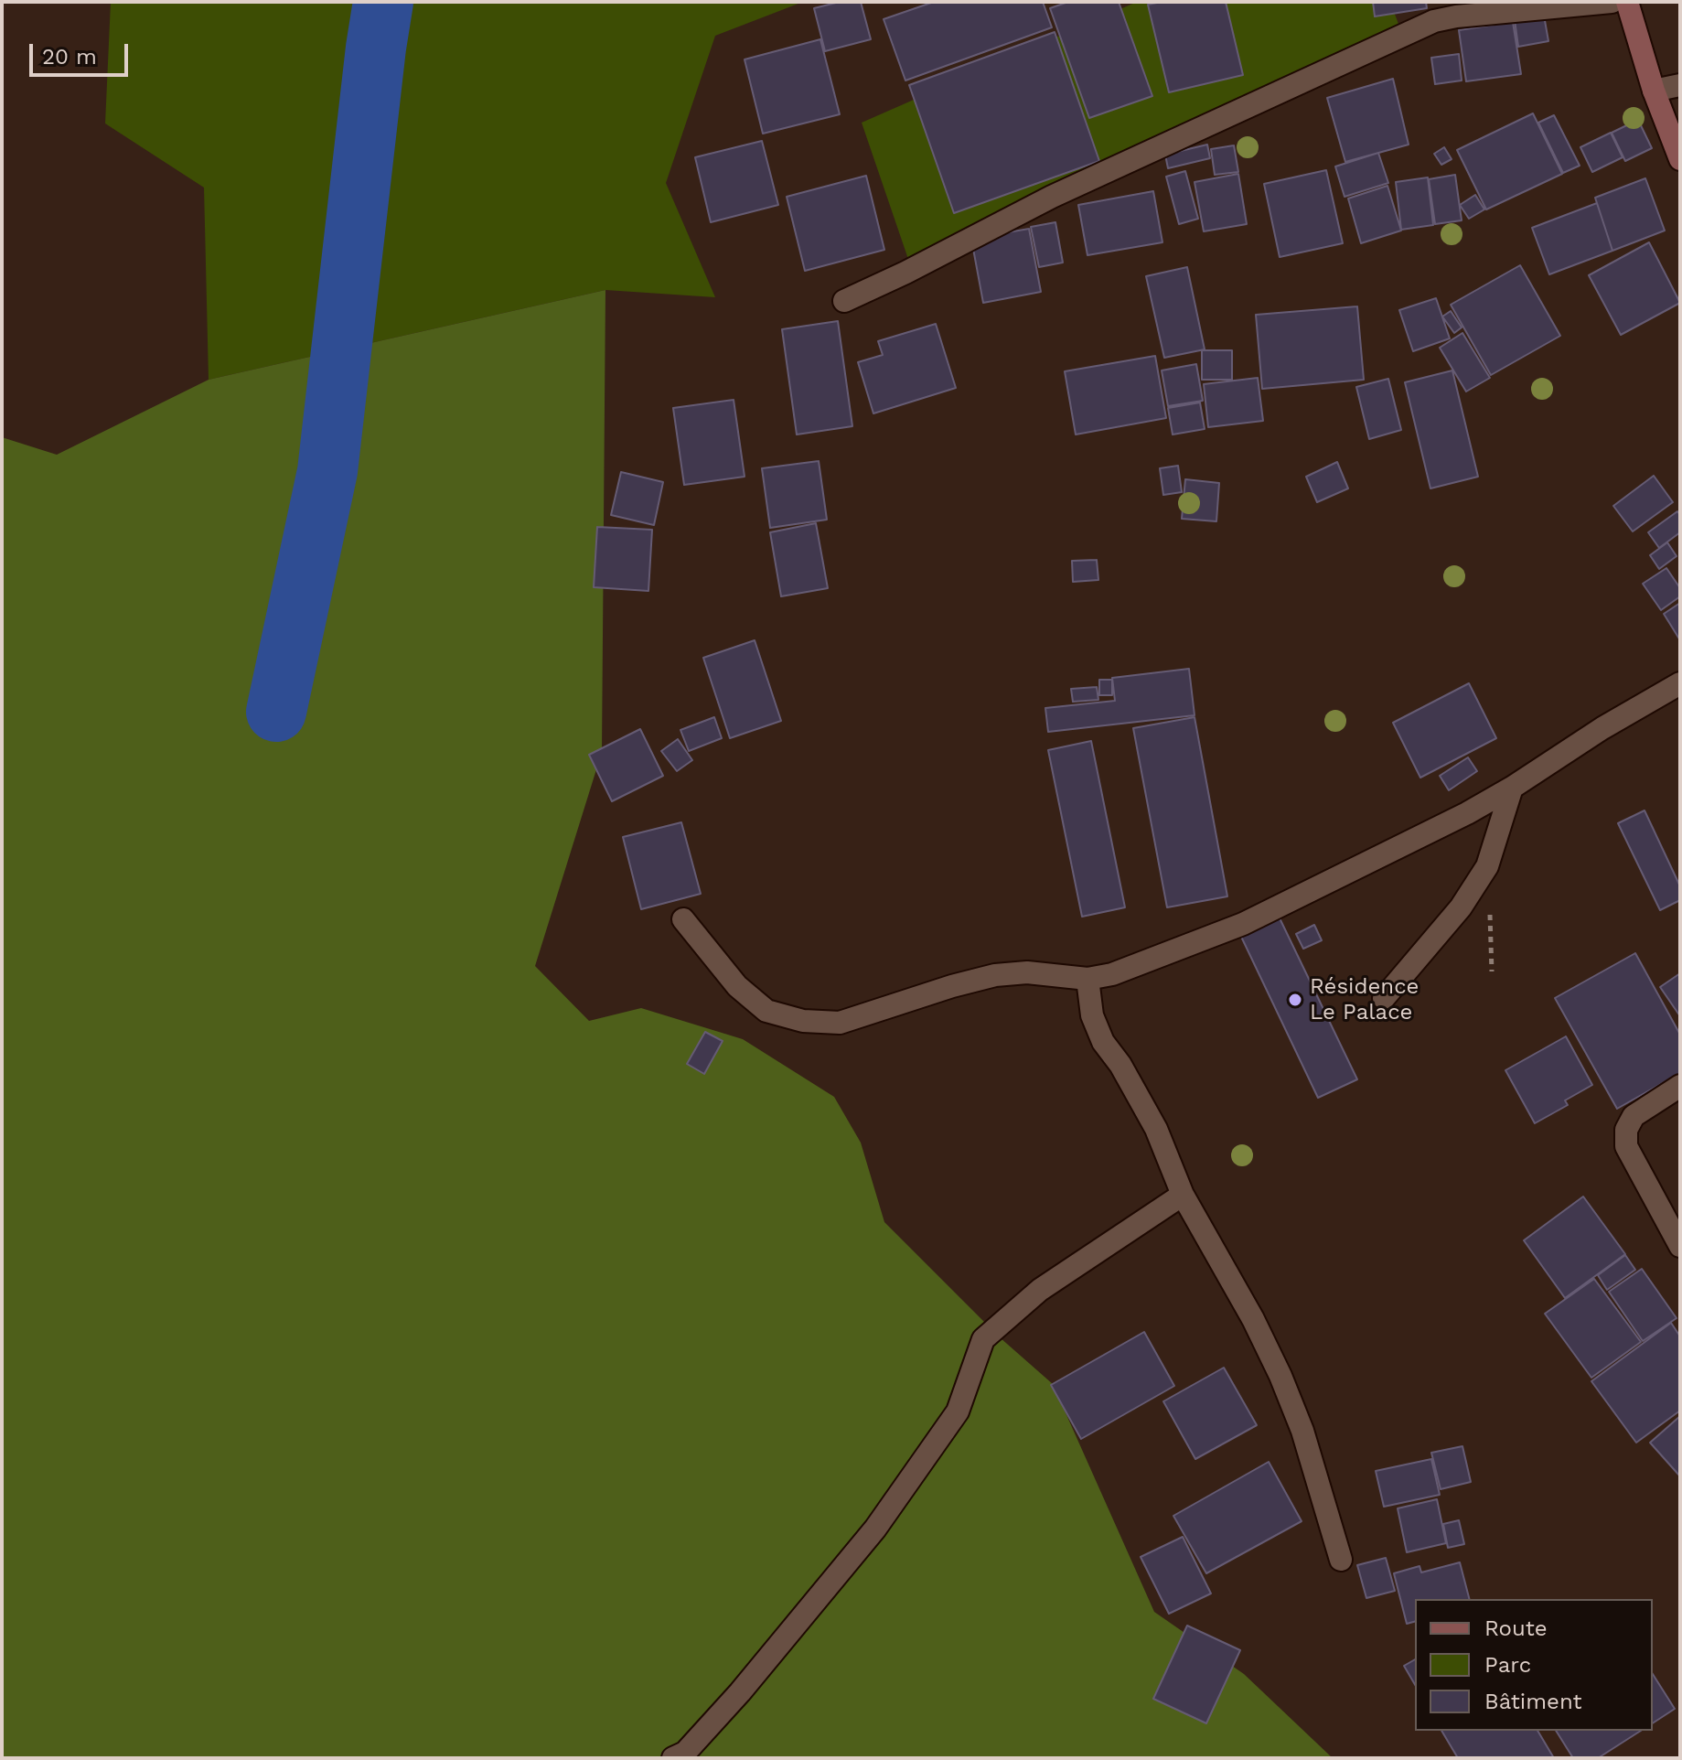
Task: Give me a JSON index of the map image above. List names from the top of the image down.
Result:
{
  "places": ["Résidence Le Palace"],
  "legend": ["Route", "Parc", "Bâtiment"],
  "scale_bar": "20 m"
}
